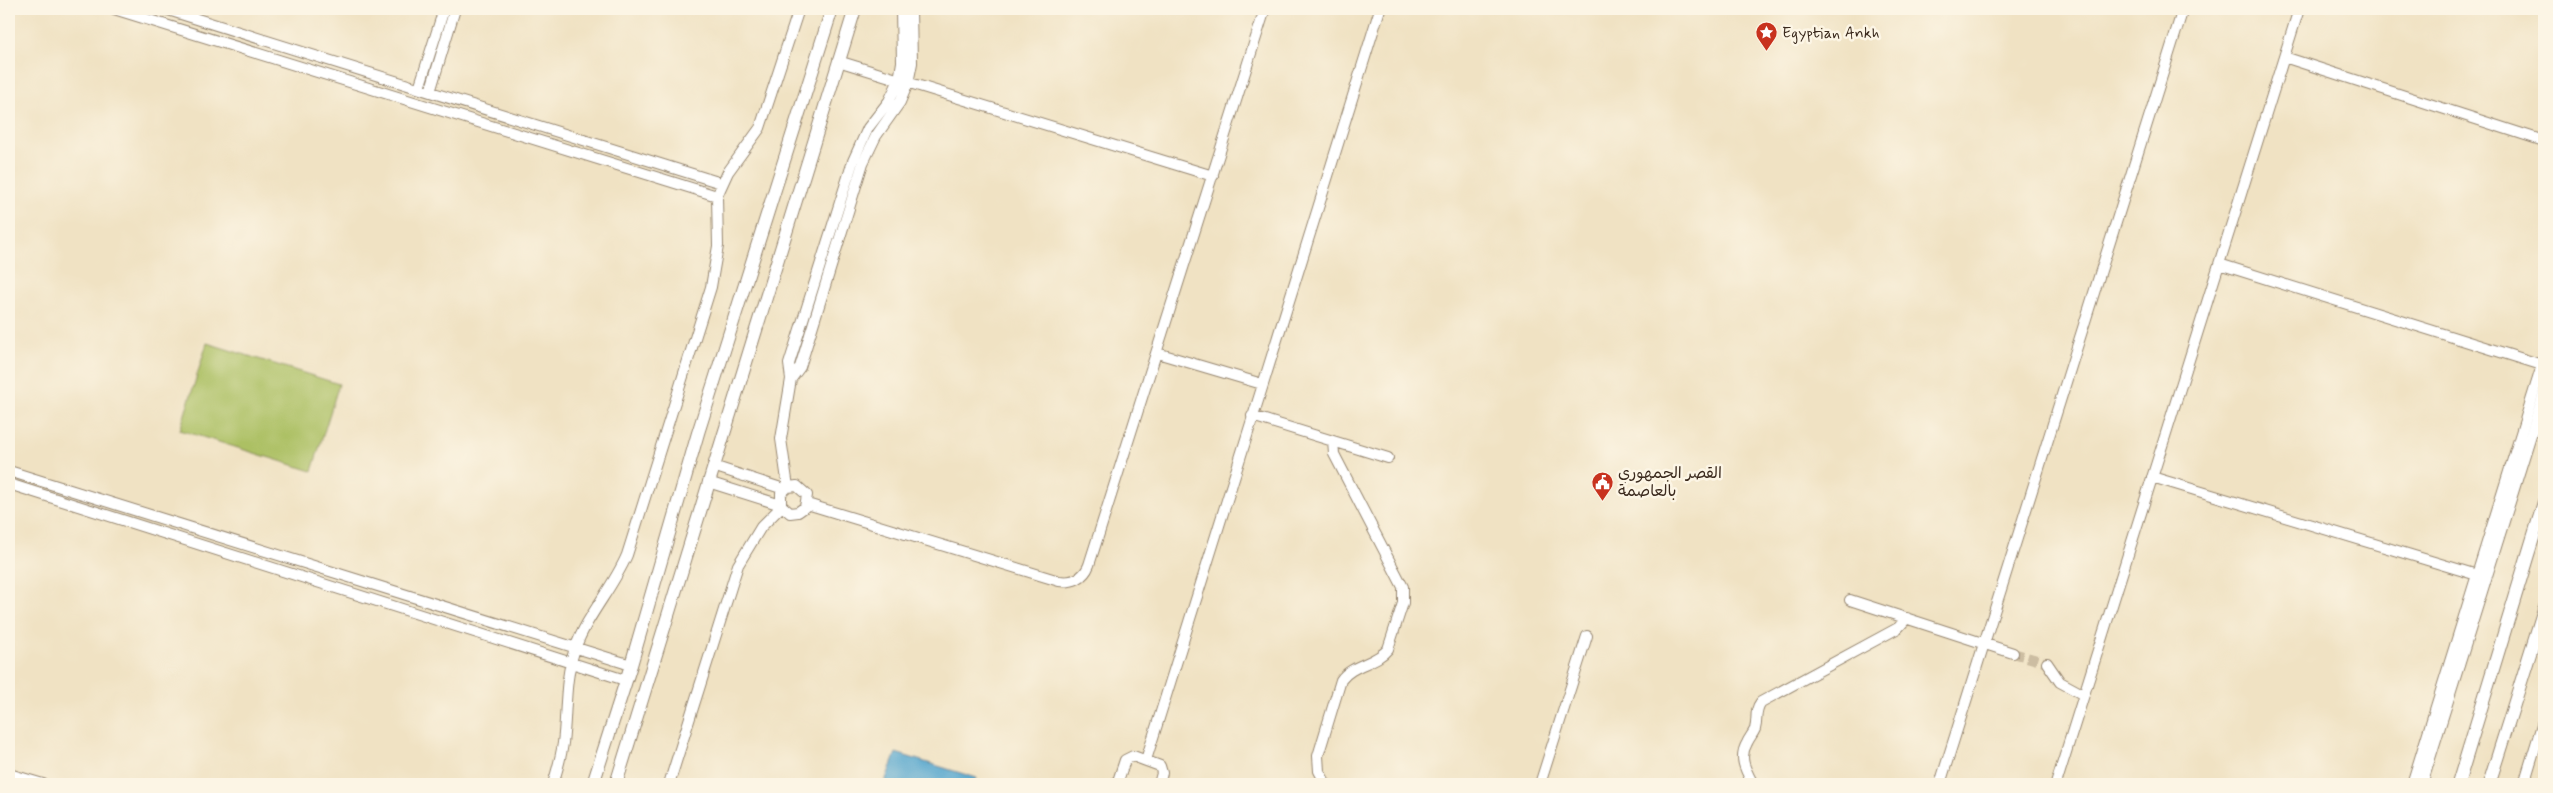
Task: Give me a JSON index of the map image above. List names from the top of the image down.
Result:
{
  "places": {
    "place": ["Egyptian Ankh"],
    "public building": ["القصر الجمهوري بالعاصمة"]
  }
}
